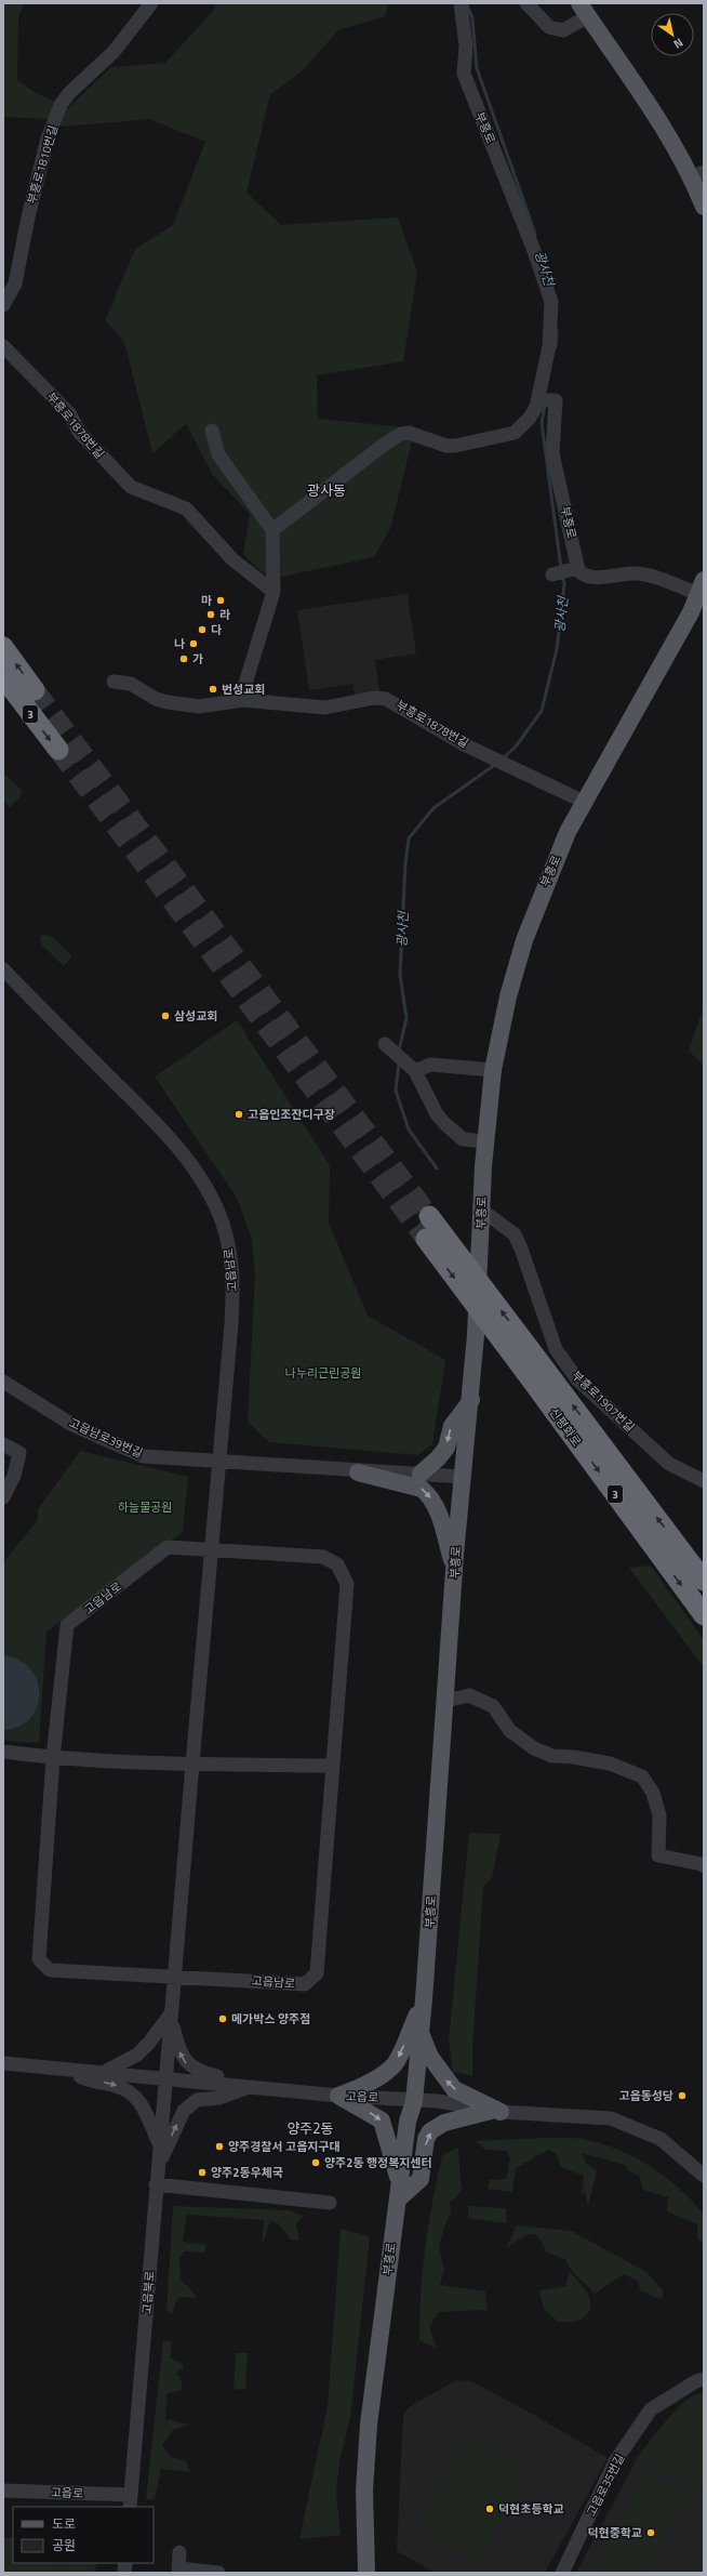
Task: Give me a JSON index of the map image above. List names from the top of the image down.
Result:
{
  "streets": {
    "highway": ["3", "신평화로"],
    "main road": ["부흥로"],
    "street": [
      "부흥로1810번길",
      "부흥로1878번길",
      "고읍남로",
      "부흥로1907번길",
      "고읍남로39번길",
      "고읍로",
      "고읍북로",
      "고읍로35번길"
    ]
  },
  "crossings": [
    ["부흥로", "부흥로1878번길"],
    ["부흥로", "부흥로1907번길"],
    ["부흥로", "고읍로"],
    ["고읍남로", "고읍남로39번길"],
    ["고읍로", "고읍북로"]
  ],
  "districts": ["광사동", "양주2동"],
  "water": ["광사천"],
  "parks": ["나누리근린공원", "하늘물공원"],
  "places": [
    "마",
    "라",
    "다",
    "나",
    "가",
    "번성교회",
    "삼성교회",
    "고읍인조잔디구장",
    "메가박스 양주점",
    "고읍동성당",
    "양주경찰서 고읍지구대",
    "양주2동 행정복지센터",
    "양주2동우체국",
    "덕현초등학교",
    "덕현중학교"
  ],
  "legend": ["도로", "공원"],
  "north": "bottom right"
}
